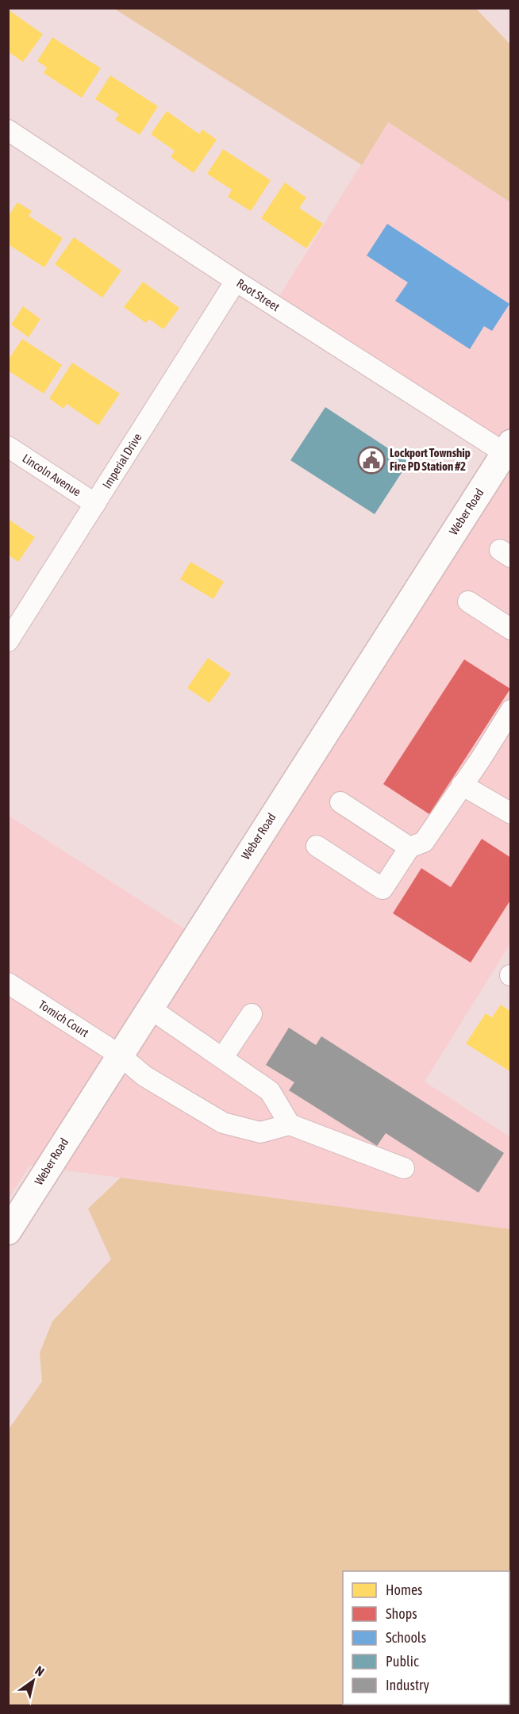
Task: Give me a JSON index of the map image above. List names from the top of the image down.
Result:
{
  "streets": {
    "main road": ["Weber Road"],
    "street": [
      "Root Street",
      "Imperial Drive",
      "Lincoln Avenue",
      "Tomich Court"
    ]
  },
  "crossings": [
    ["Root Street", "Imperial Drive"],
    ["Root Street", "Weber Road"],
    ["Imperial Drive", "Lincoln Avenue"],
    ["Weber Road", "Tomich Court"]
  ],
  "places": {
    "public building": ["Lockport Township Fire PD Station #2"]
  },
  "legend": [
    "Homes",
    "Shops",
    "Schools",
    "Public",
    "Industry"
  ],
  "north": "top right"
}
